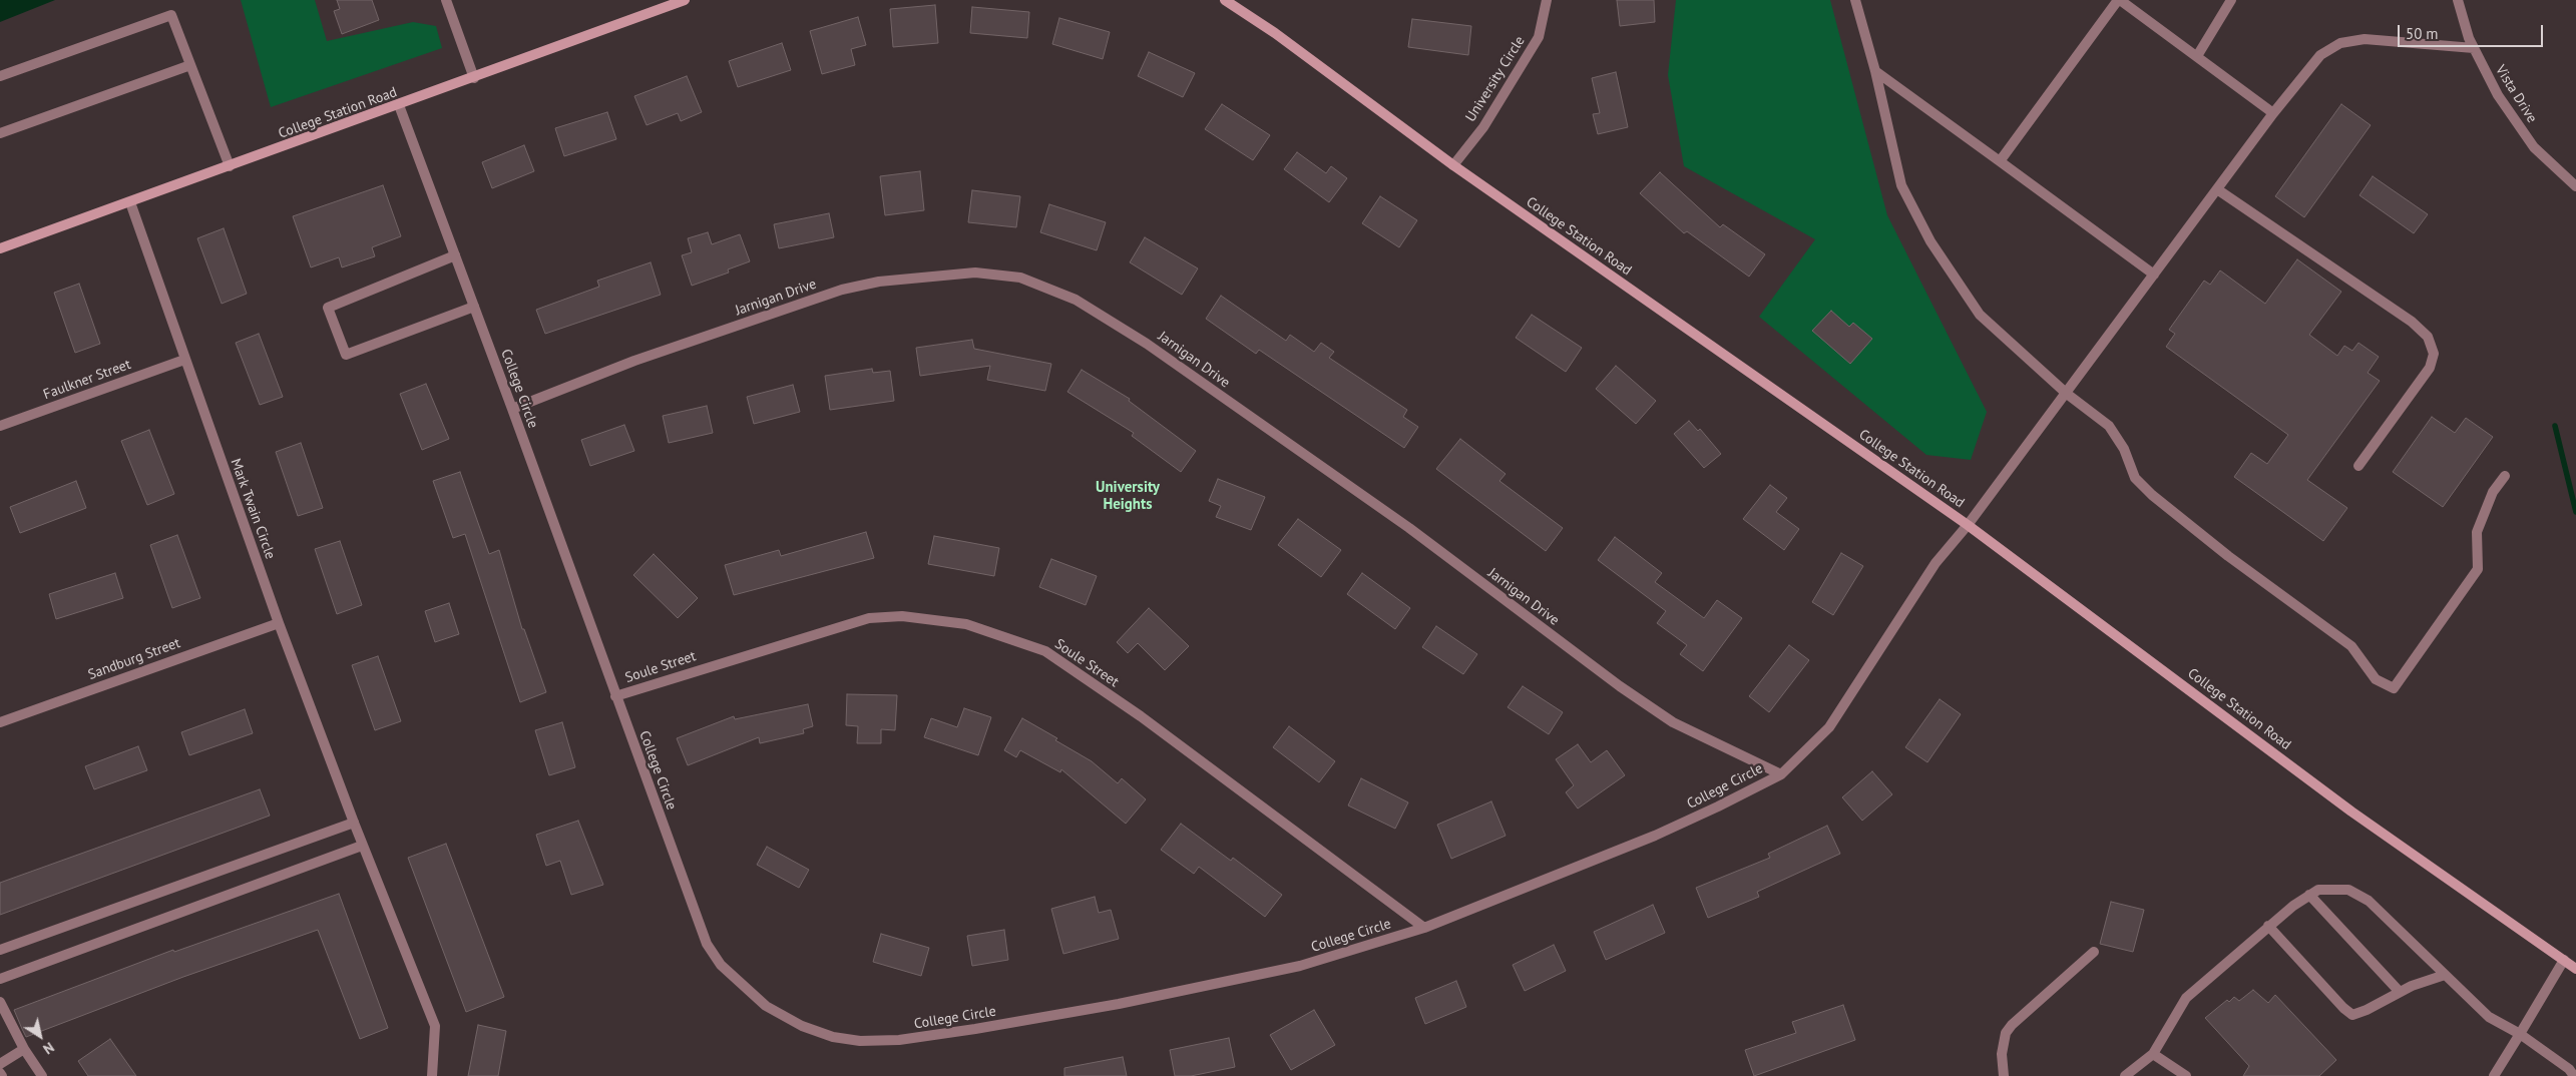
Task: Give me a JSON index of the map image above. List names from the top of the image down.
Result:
{
  "streets": {
    "main road": ["College Station Road"],
    "street": [
      "University Circle",
      "Vista Drive",
      "Jarnigan Drive",
      "Faulkner Street",
      "College Circle",
      "Mark Twain Circle",
      "Sandburg Street",
      "Soule Street"
    ]
  },
  "crossings": [
    ["University Circle", "College Station Road"],
    ["Vista Drive", "College Circle"],
    ["College Station Road", "College Circle"],
    ["College Station Road", "Mark Twain Circle"],
    ["Jarnigan Drive", "College Circle"],
    ["Faulkner Street", "Mark Twain Circle"],
    ["College Circle", "Soule Street"],
    ["Mark Twain Circle", "Sandburg Street"]
  ],
  "districts": ["University Heights"],
  "scale_bar": "50 m",
  "north": "bottom right"
}
